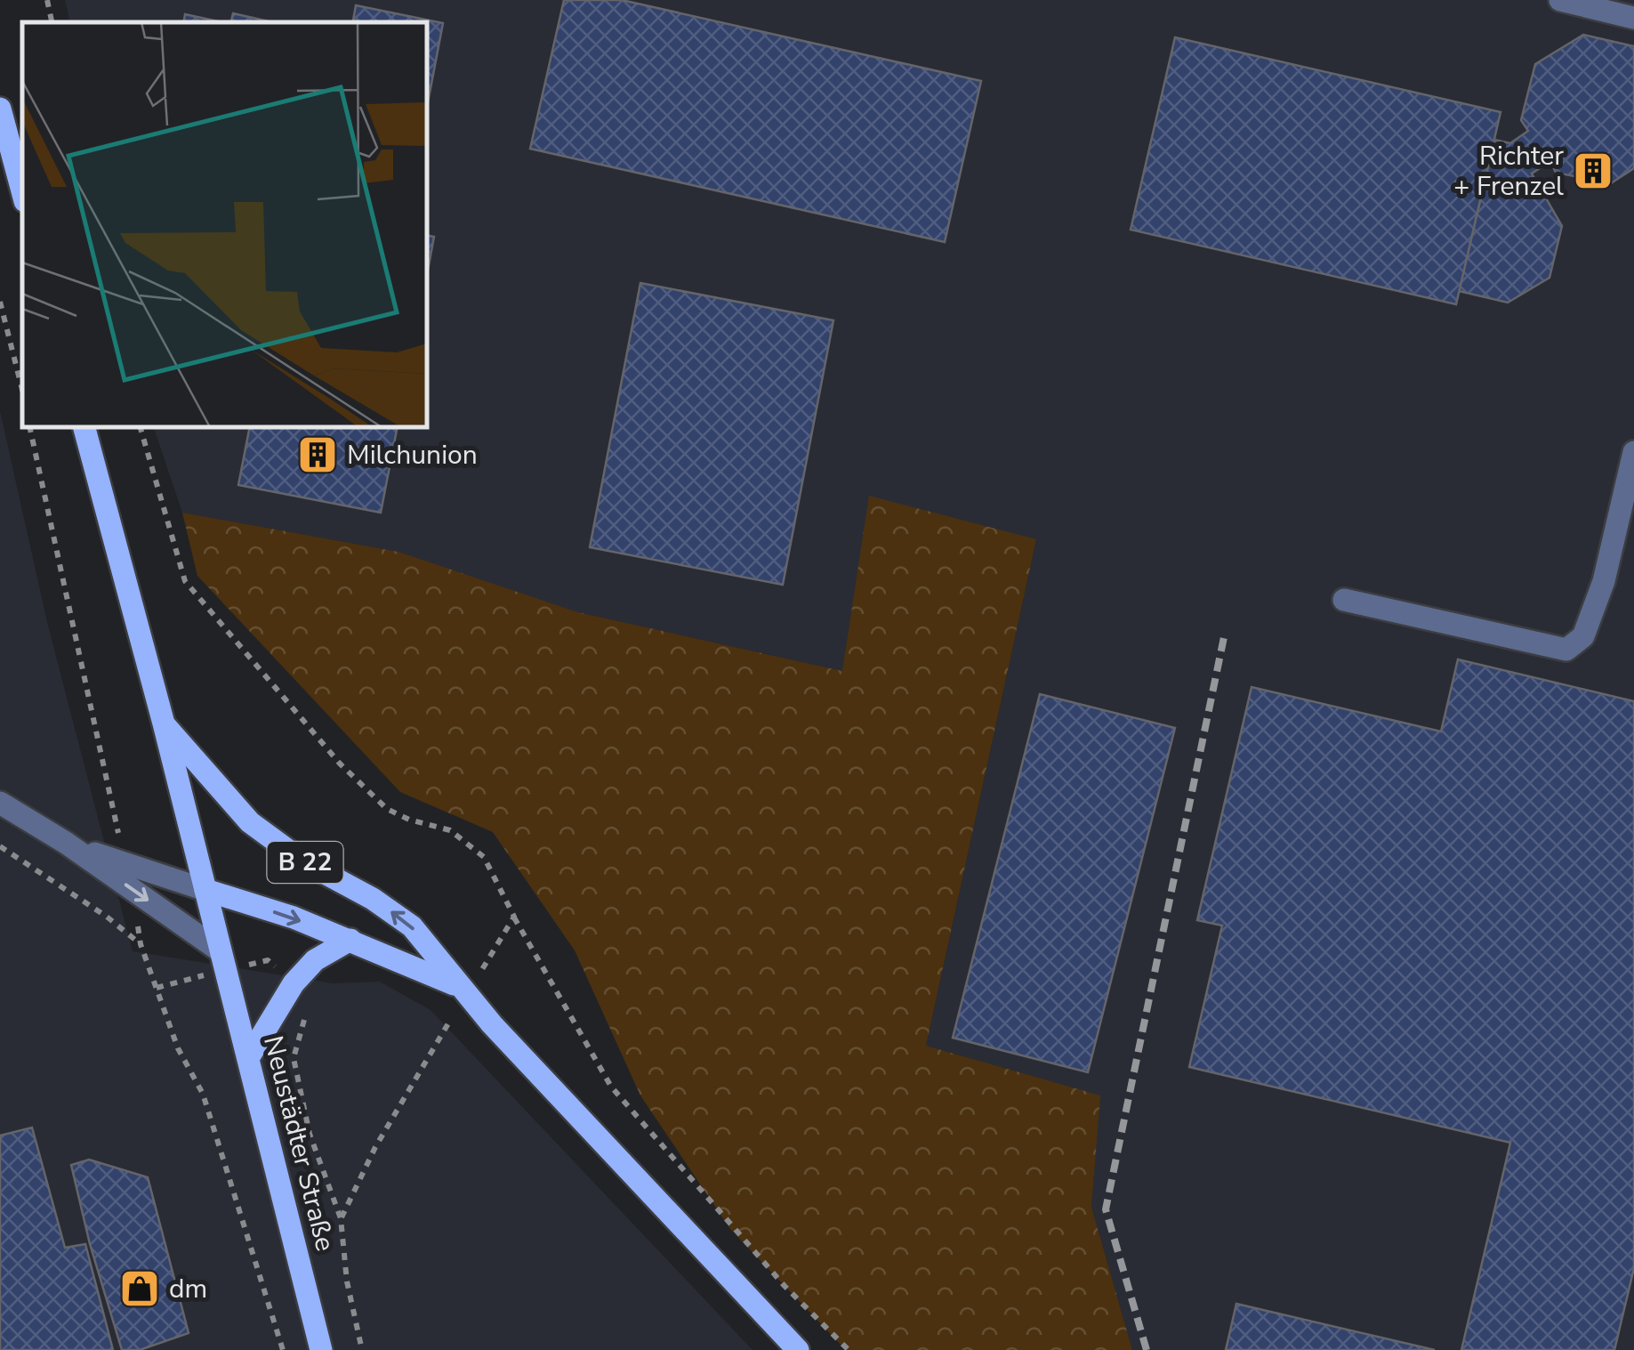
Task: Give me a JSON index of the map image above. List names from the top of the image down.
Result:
{
  "streets": {
    "main road": ["B 22", "Neustädter Straße"]
  },
  "crossings": [
    ["B 22", "Neustädter Straße"]
  ],
  "places": {
    "building": ["Richter + Frenzel", "Milchunion"],
    "shop": ["dm"]
  }
}
